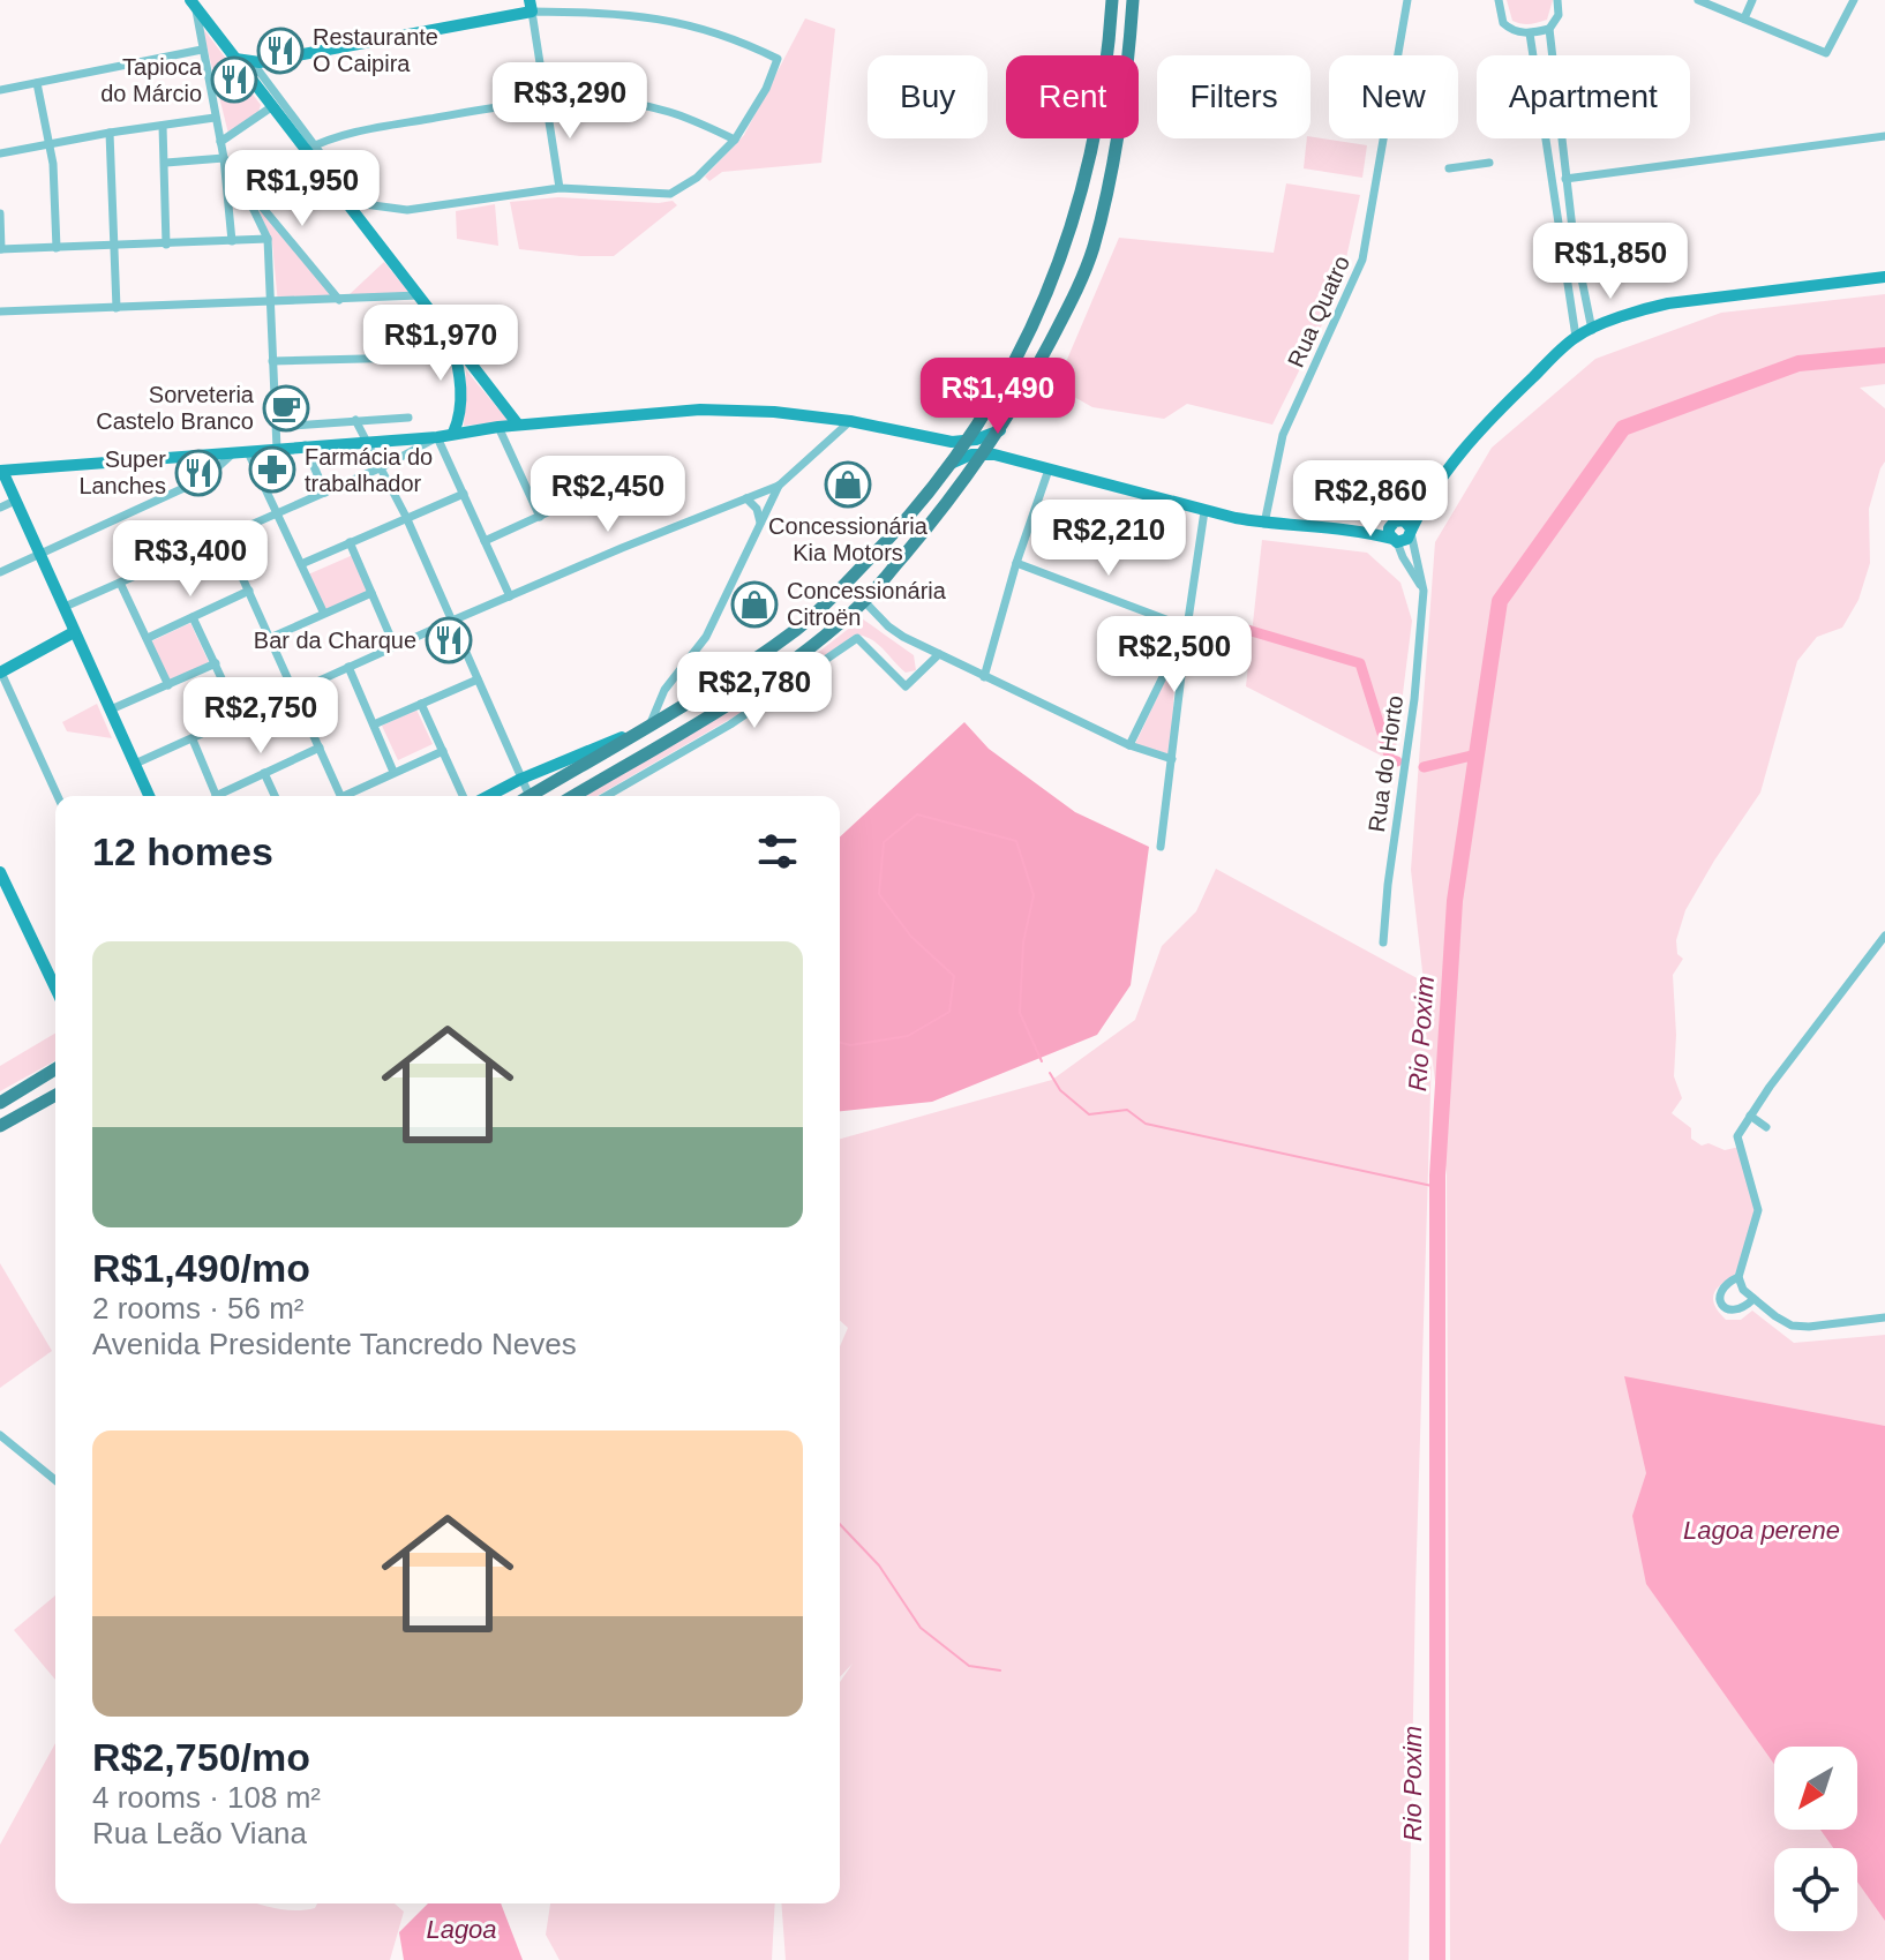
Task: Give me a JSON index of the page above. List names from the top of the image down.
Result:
{
  "streets": {
    "street": ["Rua Quatro", "Rua do Horto"]
  },
  "water": ["Rio Poxim", "Lagoa perene", "Lagoa"],
  "places": {
    "restaurant": [
      "Restaurante O Caipira",
      "Tapioca do Márcio",
      "Super Lanches",
      "Bar da Charque"
    ],
    "cafe": ["Sorveteria Castelo Branco"],
    "pharmacy": ["Farmácia do trabalhador"],
    "shop": ["Concessionária Kia Motors", "Concessionária Citroën"]
  },
  "north": "bottom left",
  "page": {
    "chip": [
      "Buy",
      "Rent",
      "Filters",
      "New",
      "Apartment"
    ],
    "price": [
      "R$3,290",
      "R$1,950",
      "R$1,850",
      "R$1,970",
      "R$1,490",
      "R$2,450",
      "R$2,860",
      "R$2,210",
      "R$3,400",
      "R$2,500",
      "R$2,780",
      "R$2,750"
    ],
    "heading": "12 homes",
    "list": [
      {
        "name": "R$1,490/mo",
        "note": "2 rooms · 56 m² · Avenida Presidente Tancredo Neves"
      },
      {
        "name": "R$2,750/mo",
        "note": "4 rooms · 108 m² · Rua Leão Viana"
      }
    ]
  }
}
